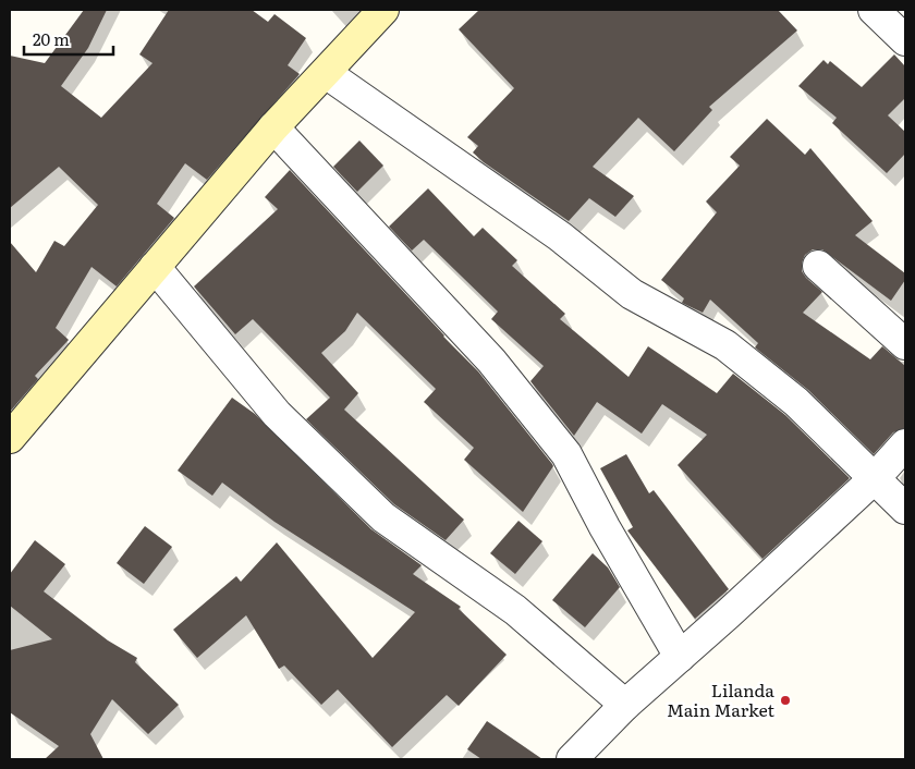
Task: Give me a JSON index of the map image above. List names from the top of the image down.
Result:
{
  "places": ["Lilanda Main Market"],
  "scale_bar": "20 m"
}
